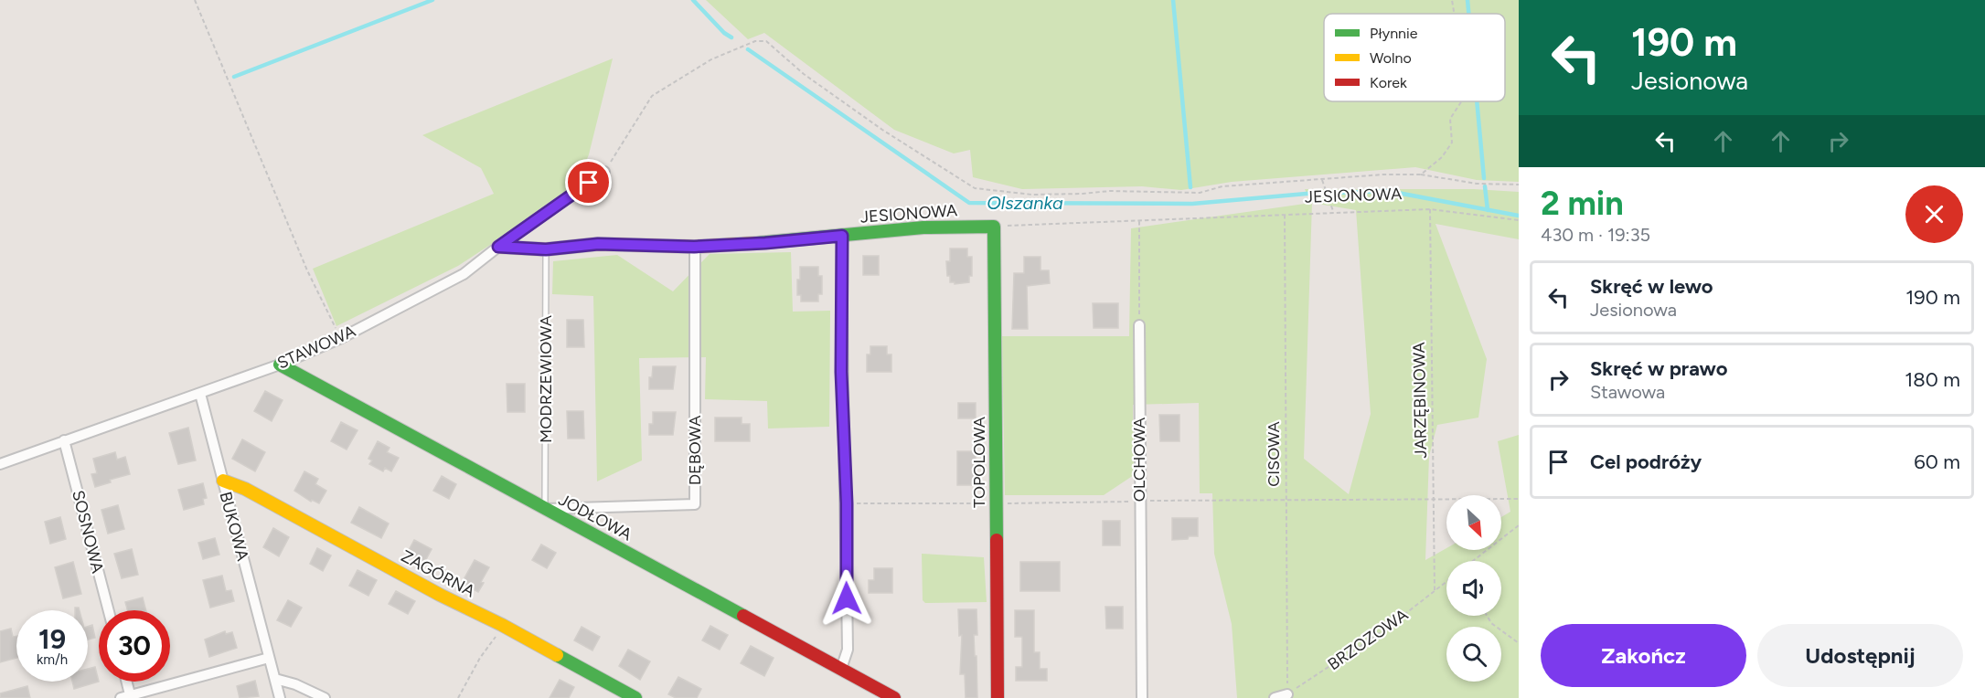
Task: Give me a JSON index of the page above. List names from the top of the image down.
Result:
{
  "streets": {
    "street": [
      "JESIONOWA",
      "STAWOWA",
      "DĘBOWA",
      "OLCHOWA",
      "TOPOLOWA",
      "JODŁOWA",
      "BUKOWA",
      "SOSNOWA",
      "ZAGÓRNA"
    ],
    "lane": ["MODRZEWIOWA"],
    "path": ["JARZĘBINOWA", "CISOWA", "BRZOZOWA"]
  },
  "crossings": [
    ["JESIONOWA", "STAWOWA"],
    ["JESIONOWA", "MODRZEWIOWA"],
    ["JESIONOWA", "JARZĘBINOWA"],
    ["JESIONOWA", "DĘBOWA"],
    ["JESIONOWA", "CISOWA"],
    ["JESIONOWA", "TOPOLOWA"],
    ["STAWOWA", "JODŁOWA"],
    ["STAWOWA", "BUKOWA"],
    ["STAWOWA", "SOSNOWA"],
    ["MODRZEWIOWA", "DĘBOWA"],
    ["MODRZEWIOWA", "JODŁOWA"],
    ["JARZĘBINOWA", "BRZOZOWA"],
    ["DĘBOWA", "JODŁOWA"],
    ["CISOWA", "BRZOZOWA"],
    ["BUKOWA", "ZAGÓRNA"]
  ],
  "water": ["Olszanka"],
  "legend": ["Płynnie", "Wolno", "Korek"],
  "north": "bottom right",
  "page": {
    "turn": ["190 m", "Jesionowa"],
    "heading": ["2 min", "430 m · 19:35"],
    "list": [
      {
        "name": "Skręć w lewo",
        "note": "Jesionowa",
        "value": "190 m"
      },
      {
        "name": "Skręć w prawo",
        "note": "Stawowa",
        "value": "180 m"
      },
      {
        "name": "Cel podróży",
        "value": "60 m"
      }
    ],
    "speed": "19 km/h",
    "limit": "30",
    "buttons": ["Zakończ", "Udostępnij"]
  }
}
